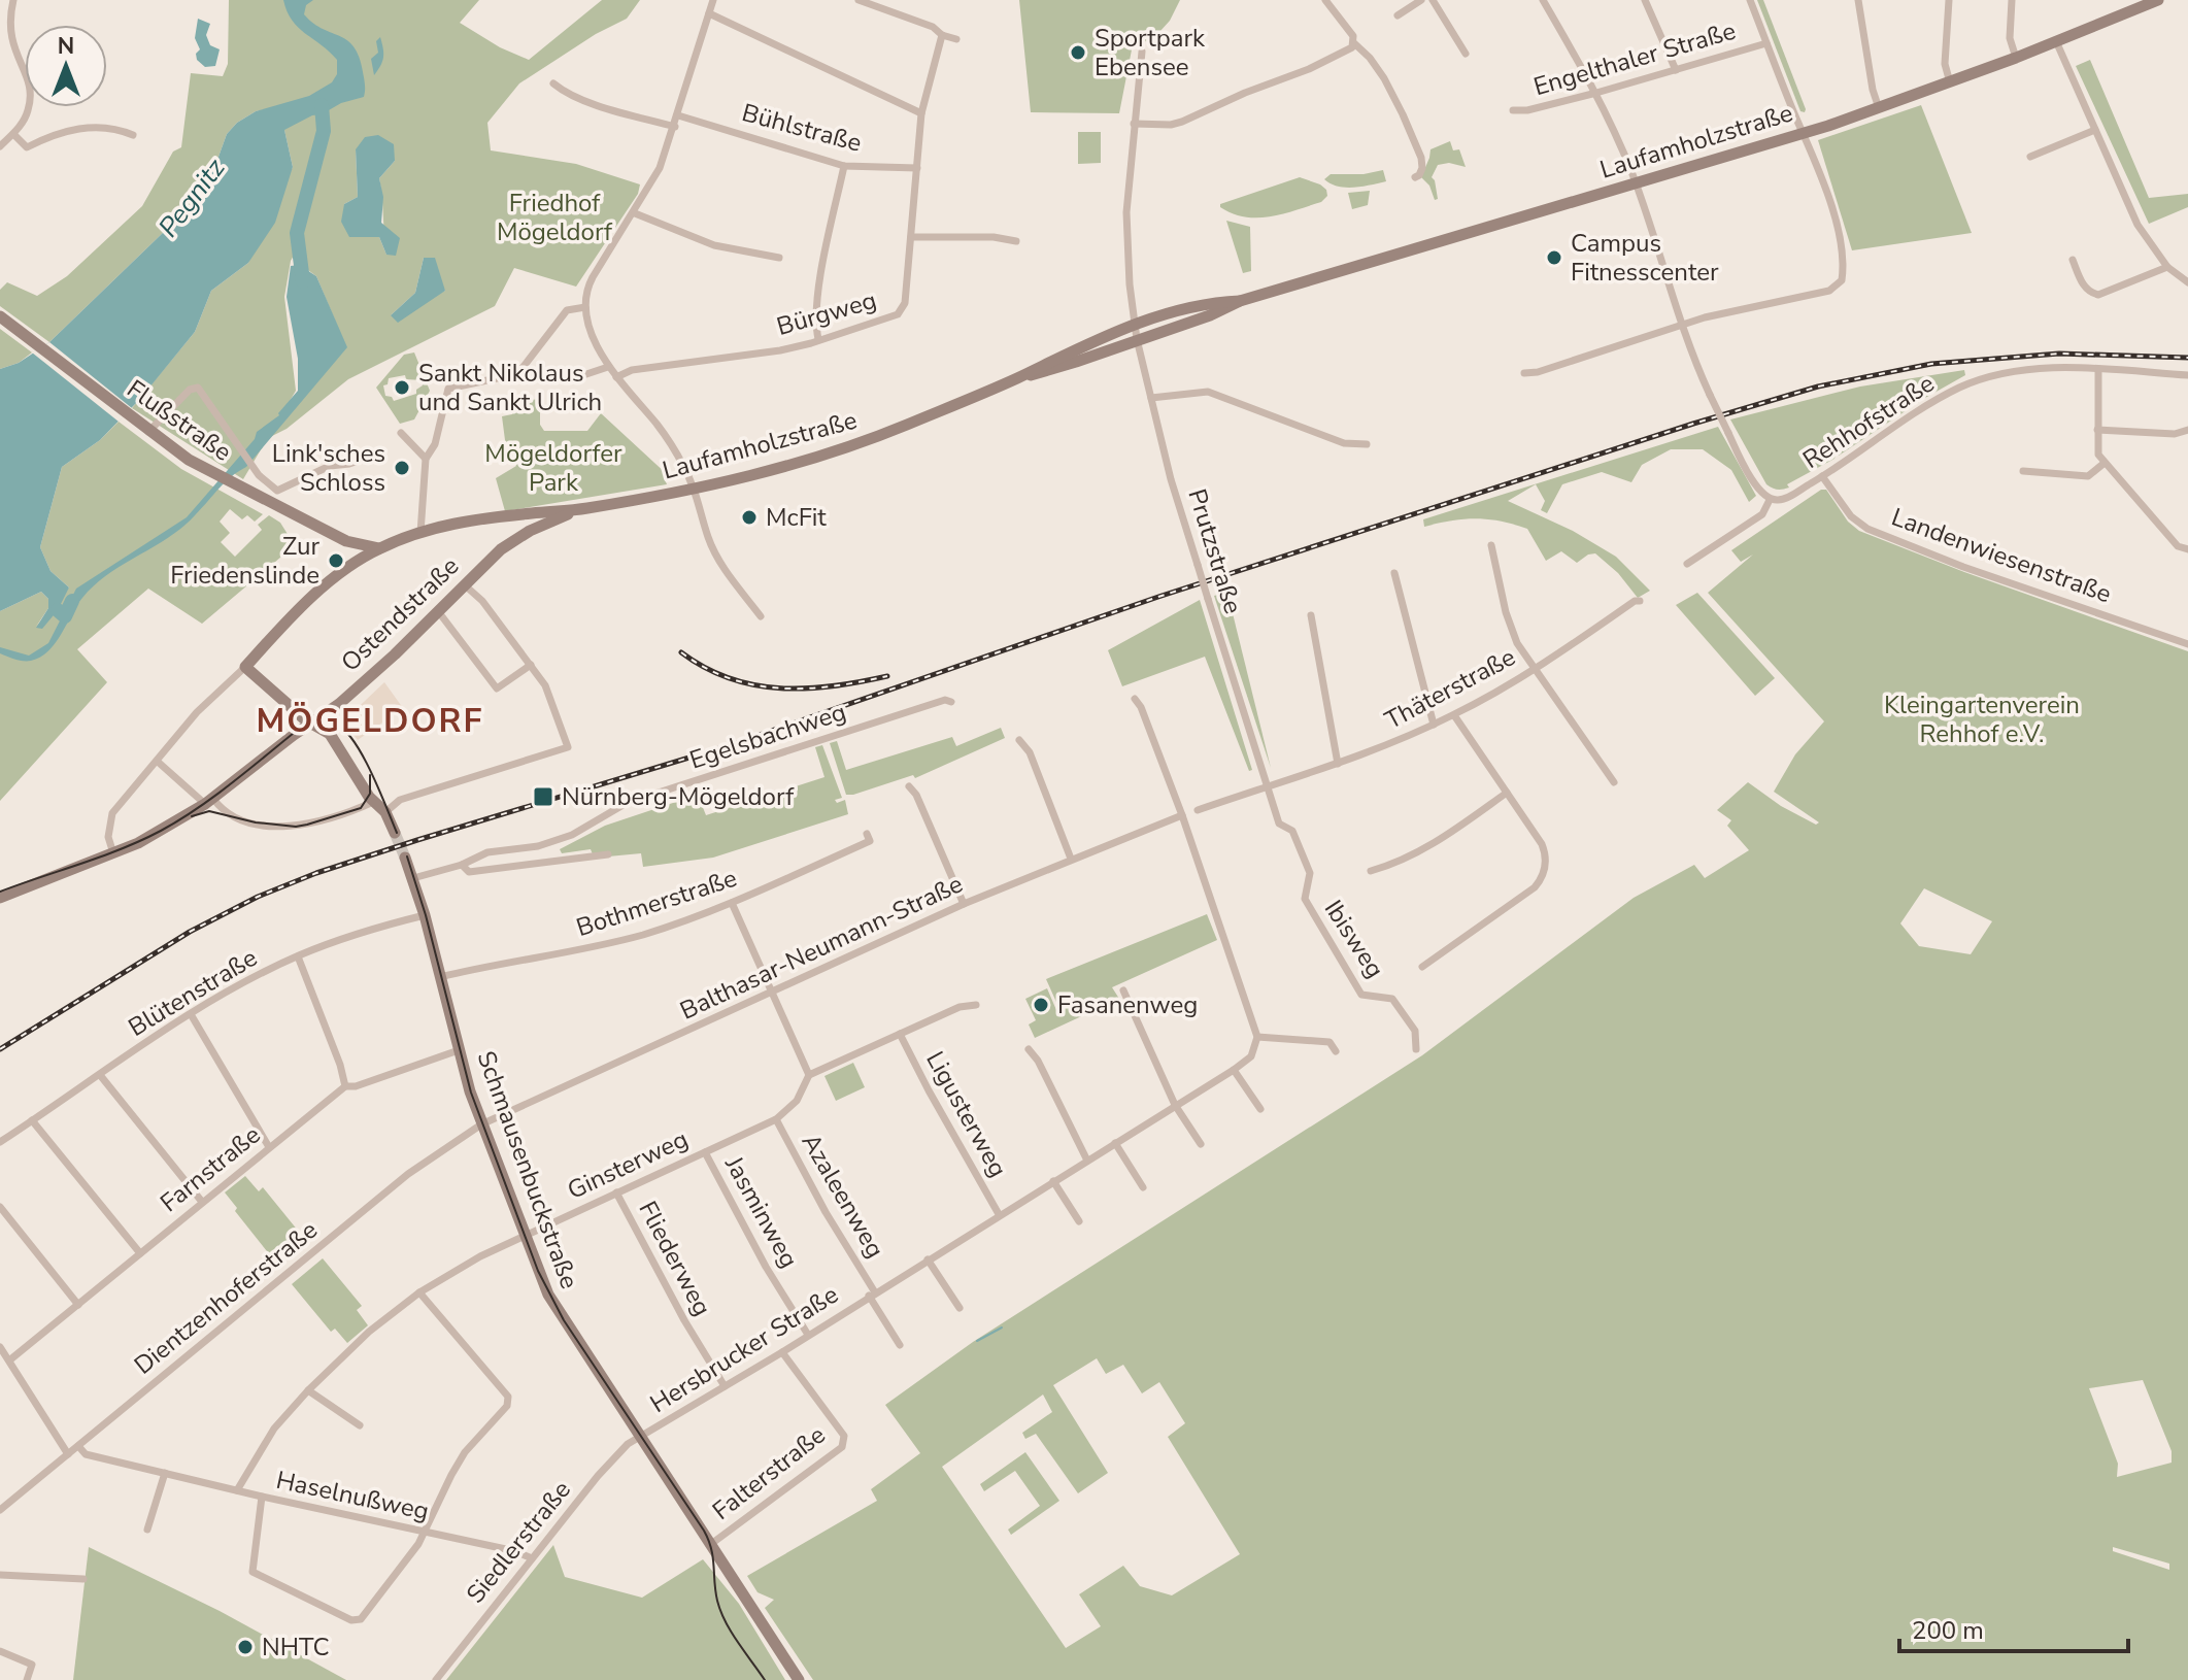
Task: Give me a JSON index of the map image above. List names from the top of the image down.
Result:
{
  "streets": {
    "main road": [
      "Laufamholzstraße",
      "Flußstraße",
      "Ostendstraße",
      "Schmausenbuckstraße"
    ],
    "street": [
      "Engelthaler Straße",
      "Bühlstraße",
      "Bürgweg",
      "Rehhofstraße",
      "Prutzstraße",
      "Landenwiesenstraße",
      "Thäterstraße",
      "Egelsbachweg",
      "Bothmerstraße",
      "Ibisweg",
      "Balthasar-Neumann-Straße",
      "Blütenstraße",
      "Ligusterweg",
      "Ginsterweg",
      "Farnstraße",
      "Azaleenweg",
      "Jasminweg",
      "Fliederweg",
      "Dientzenhoferstraße",
      "Hersbrucker Straße",
      "Falterstraße",
      "Haselnußweg",
      "Siedlerstraße"
    ]
  },
  "crossings": [
    ["Bühlstraße", "Bürgweg"],
    ["Laufamholzstraße", "Flußstraße"],
    ["Laufamholzstraße", "Prutzstraße"],
    ["Laufamholzstraße", "Ostendstraße"],
    ["Rehhofstraße", "Landenwiesenstraße"],
    ["Prutzstraße", "Thäterstraße"],
    ["Prutzstraße", "Ibisweg"],
    ["Thäterstraße", "Ibisweg"],
    ["Bothmerstraße", "Schmausenbuckstraße"],
    ["Balthasar-Neumann-Straße", "Schmausenbuckstraße"],
    ["Balthasar-Neumann-Straße", "Dientzenhoferstraße"],
    ["Blütenstraße", "Schmausenbuckstraße"],
    ["Ligusterweg", "Hersbrucker Straße"],
    ["Ginsterweg", "Schmausenbuckstraße"],
    ["Ginsterweg", "Azaleenweg"],
    ["Ginsterweg", "Jasminweg"],
    ["Ginsterweg", "Fliederweg"],
    ["Ginsterweg", "Haselnußweg"],
    ["Farnstraße", "Schmausenbuckstraße"],
    ["Schmausenbuckstraße", "Dientzenhoferstraße"],
    ["Schmausenbuckstraße", "Hersbrucker Straße"],
    ["Schmausenbuckstraße", "Falterstraße"],
    ["Schmausenbuckstraße", "Siedlerstraße"],
    ["Azaleenweg", "Hersbrucker Straße"],
    ["Jasminweg", "Hersbrucker Straße"],
    ["Fliederweg", "Hersbrucker Straße"],
    ["Dientzenhoferstraße", "Haselnußweg"],
    ["Hersbrucker Straße", "Falterstraße"],
    ["Hersbrucker Straße", "Siedlerstraße"],
    ["Haselnußweg", "Siedlerstraße"]
  ],
  "districts": ["MÖGELDORF"],
  "water": ["Pegnitz"],
  "parks": ["Friedhof Mögeldorf", "Mögeldorfer Park", "Kleingartenverein Rehhof e.V."],
  "places": {
    "other": [
      "Sportpark Ebensee",
      "Campus Fitnesscenter",
      "Sankt Nikolaus und Sankt Ulrich",
      "Link'sches Schloss",
      "McFit",
      "Zur Friedenslinde",
      "Fasanenweg",
      "NHTC"
    ],
    "transit": ["Nürnberg-Mögeldorf"]
  },
  "scale_bar": "200 m",
  "north": "top"
}
